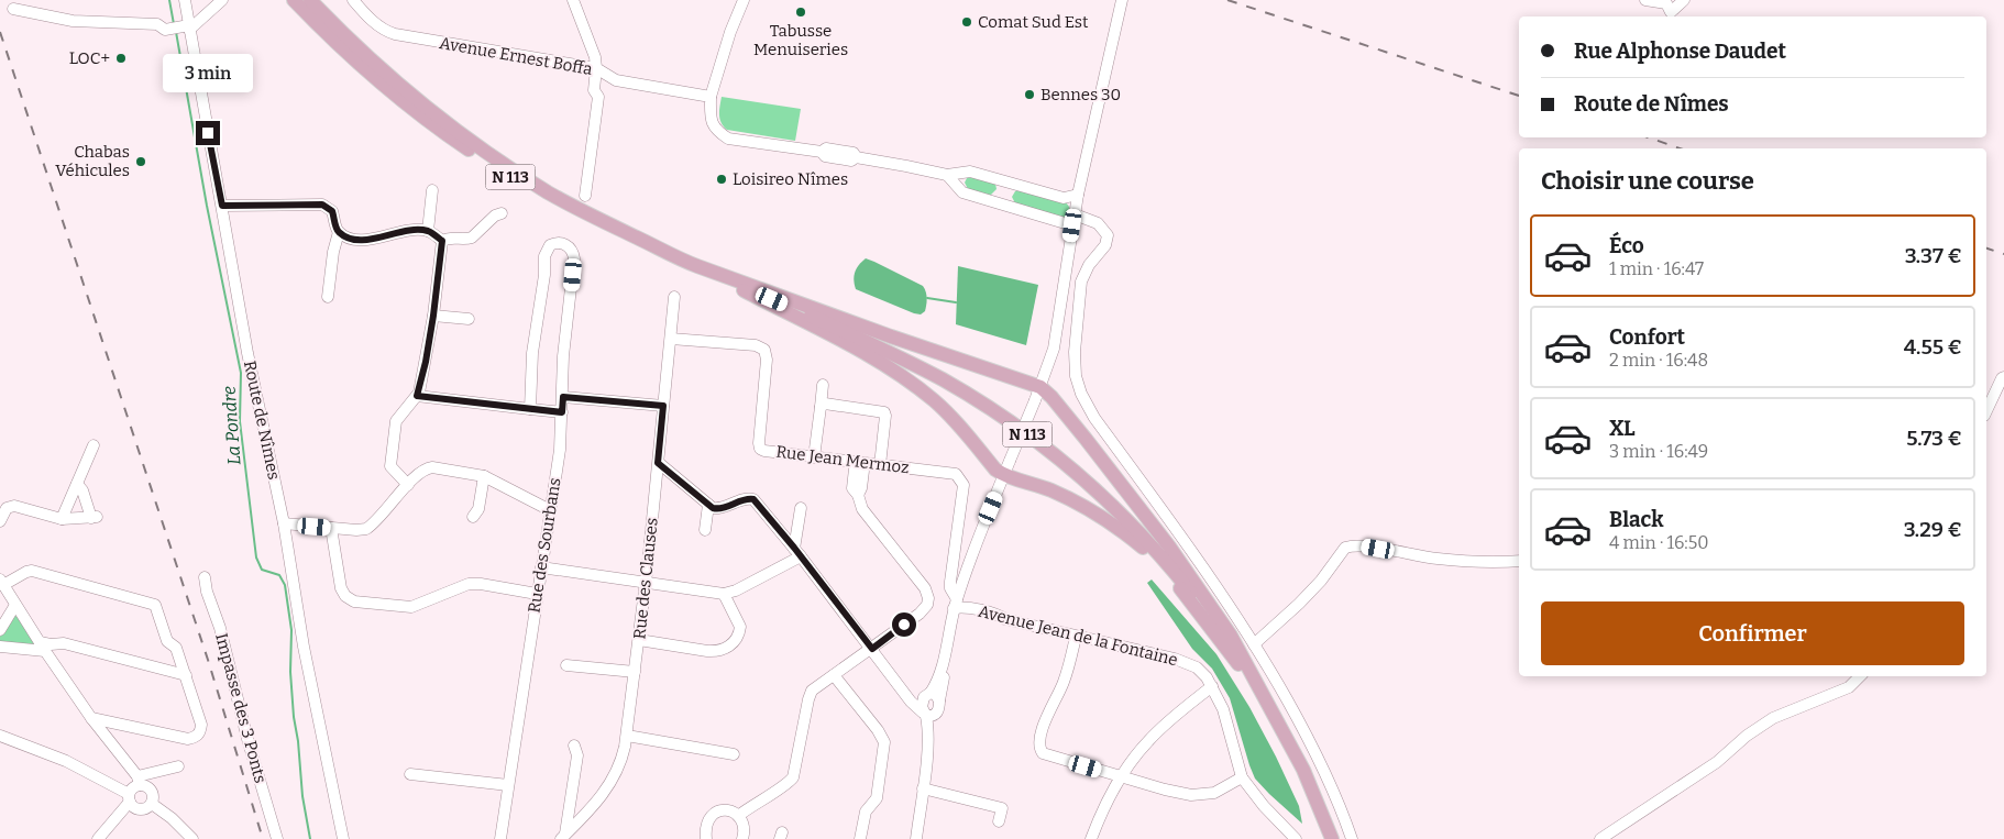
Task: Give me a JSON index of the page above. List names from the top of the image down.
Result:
{
  "streets": {
    "main road": ["N 113"],
    "street": [
      "Avenue Ernest Boffa",
      "Route de Nîmes",
      "Rue Jean Mermoz",
      "Rue des Sourbans",
      "Rue des Clauses",
      "Avenue Jean de la Fontaine",
      "Impasse des 3 Ponts"
    ]
  },
  "crossings": [
    ["Rue Jean Mermoz", "Rue des Clauses"],
    ["Rue Jean Mermoz", "Avenue Jean de la Fontaine"]
  ],
  "water": ["La Pondre"],
  "places": [
    "Tabusse Menuiseries",
    "Comat Sud Est",
    "LOC+",
    "Bennes 30",
    "Chabas Véhicules",
    "Loisireo Nîmes"
  ],
  "page": {
    "banner": ["Rue Alphonse Daudet", "Route de Nîmes"],
    "bubble": "3 min",
    "heading": "Choisir une course",
    "list": [
      {
        "name": "Éco",
        "note": "1 min · 16:47",
        "value": "3.37 €"
      },
      {
        "name": "Confort",
        "note": "2 min · 16:48",
        "value": "4.55 €"
      },
      {
        "name": "XL",
        "note": "3 min · 16:49",
        "value": "5.73 €"
      },
      {
        "name": "Black",
        "note": "4 min · 16:50",
        "value": "3.29 €"
      }
    ],
    "buttons": "Confirmer"
  }
}
